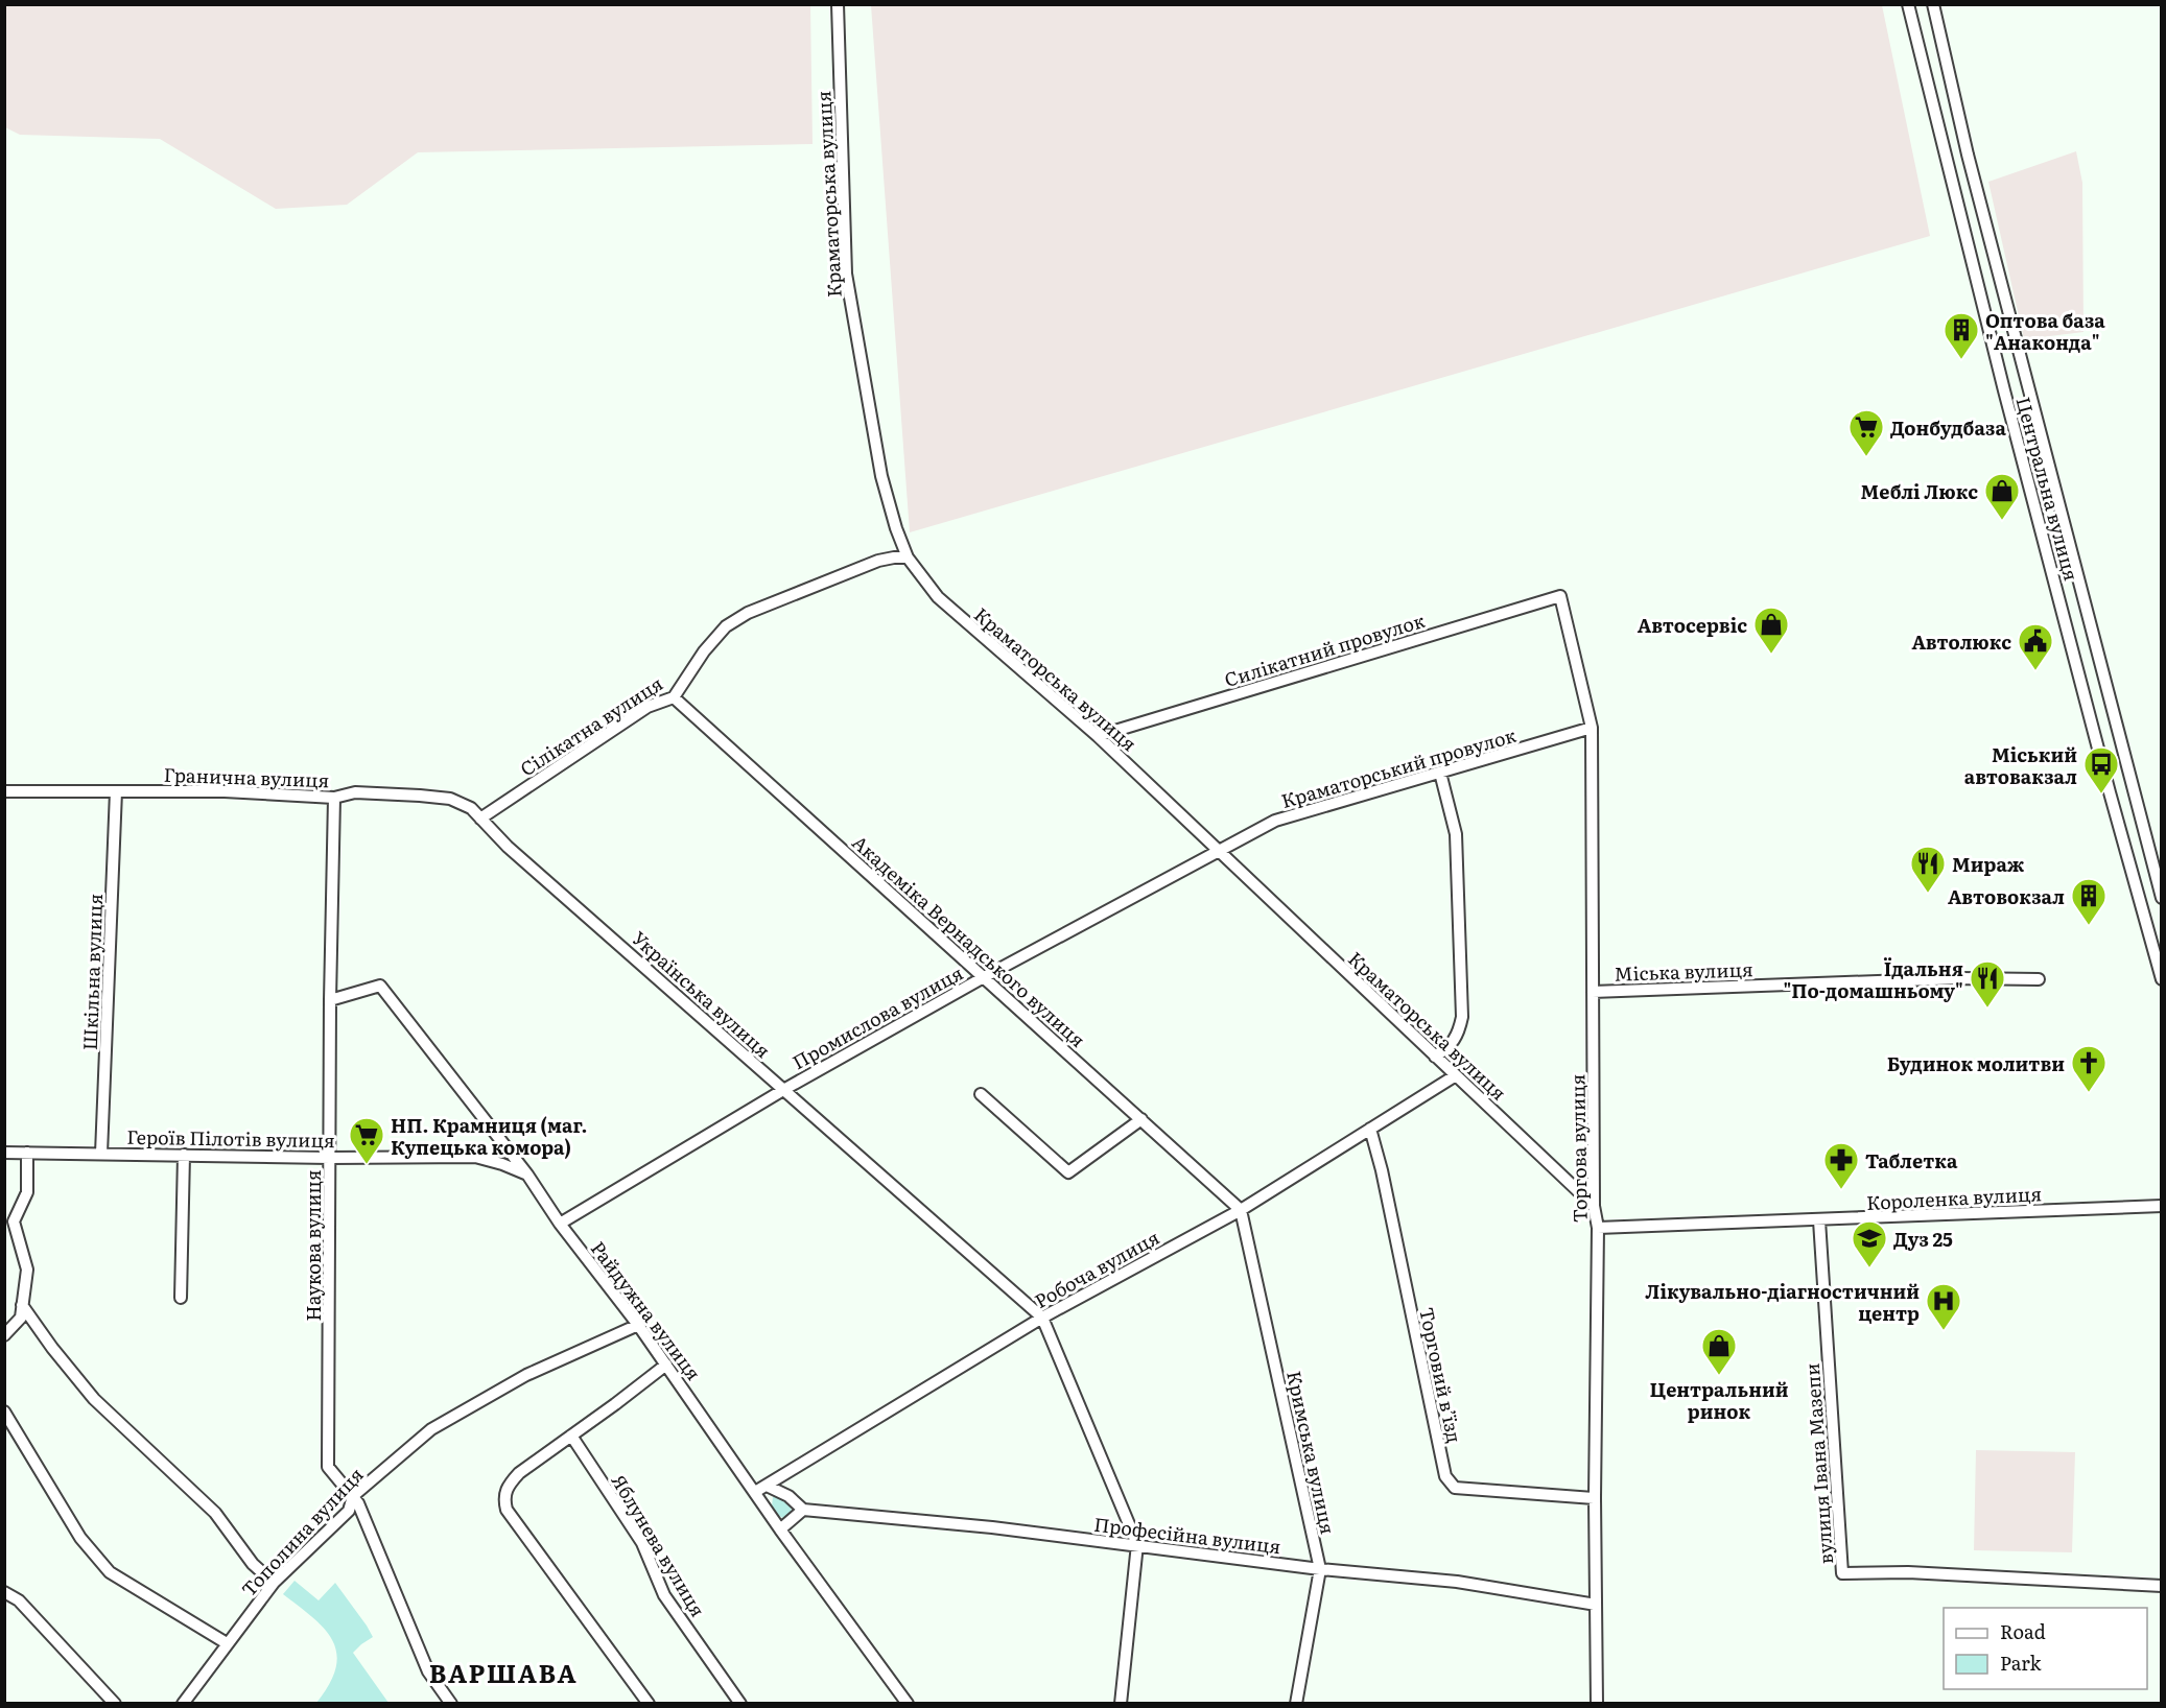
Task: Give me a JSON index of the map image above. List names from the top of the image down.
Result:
{
  "streets": {
    "street": [
      "Краматорська вулиця",
      "Центральна вулиця",
      "Силікатний провулок",
      "Сілікатна вулиця",
      "Краматорський провулок",
      "Гранична вулиця",
      "Академіка Вернадського вулиця",
      "Міська вулиця",
      "Шкільна вулиця",
      "Українська вулиця",
      "Промислова вулиця",
      "Героїв Пілотів вулиця",
      "Торгова вулиця",
      "Короленка вулиця",
      "Наукова вулиця",
      "Робоча вулиця",
      "Райдужна вулиця",
      "Торговий в’їзд",
      "Кримська вулиця",
      "вулиця Івана Мазепи",
      "Тополина вулиця",
      "Професійна вулиця",
      "Яблунева вулиця"
    ]
  },
  "crossings": [
    ["Краматорська вулиця", "Силікатний провулок"],
    ["Краматорська вулиця", "Сілікатна вулиця"],
    ["Краматорська вулиця", "Краматорський провулок"],
    ["Краматорська вулиця", "Промислова вулиця"],
    ["Краматорська вулиця", "Торгова вулиця"],
    ["Краматорська вулиця", "Робоча вулиця"],
    ["Силікатний провулок", "Торгова вулиця"],
    ["Сілікатна вулиця", "Гранична вулиця"],
    ["Сілікатна вулиця", "Академіка Вернадського вулиця"],
    ["Сілікатна вулиця", "Українська вулиця"],
    ["Краматорський провулок", "Промислова вулиця"],
    ["Краматорський провулок", "Торгова вулиця"],
    ["Гранична вулиця", "Шкільна вулиця"],
    ["Гранична вулиця", "Українська вулиця"],
    ["Гранична вулиця", "Наукова вулиця"],
    ["Академіка Вернадського вулиця", "Промислова вулиця"],
    ["Академіка Вернадського вулиця", "Робоча вулиця"],
    ["Академіка Вернадського вулиця", "Кримська вулиця"],
    ["Міська вулиця", "Торгова вулиця"],
    ["Шкільна вулиця", "Героїв Пілотів вулиця"],
    ["Українська вулиця", "Промислова вулиця"],
    ["Українська вулиця", "Робоча вулиця"],
    ["Промислова вулиця", "Райдужна вулиця"],
    ["Героїв Пілотів вулиця", "Наукова вулиця"],
    ["Героїв Пілотів вулиця", "Райдужна вулиця"],
    ["Торгова вулиця", "Короленка вулиця"],
    ["Торгова вулиця", "Торговий в’їзд"],
    ["Торгова вулиця", "Професійна вулиця"],
    ["Короленка вулиця", "вулиця Івана Мазепи"],
    ["Наукова вулиця", "Райдужна вулиця"],
    ["Наукова вулиця", "Тополина вулиця"],
    ["Робоча вулиця", "Райдужна вулиця"],
    ["Робоча вулиця", "Торговий в’їзд"],
    ["Робоча вулиця", "Кримська вулиця"],
    ["Райдужна вулиця", "Тополина вулиця"],
    ["Кримська вулиця", "Професійна вулиця"]
  ],
  "districts": ["ВАРШАВА"],
  "places": {
    "building": ["Оптова база \"Анаконда\"", "Автовокзал"],
    "supermarket": ["Донбудбаза", "НП. Крамниця (маг. Купецька комора)"],
    "shop": ["Меблі Люкс", "Автосервіс", "Центральний ринок"],
    "public building": ["Автолюкс"],
    "bus stop": ["Міський автовакзал"],
    "restaurant": ["Мираж", "Їдальня \"По-домашньому\""],
    "church": ["Будинок молитви"],
    "pharmacy": ["Таблетка"],
    "school or university": ["Дуз 25"],
    "hospital": ["Лікувально-діагностичний центр"]
  },
  "legend": ["Road", "Park"]
}
